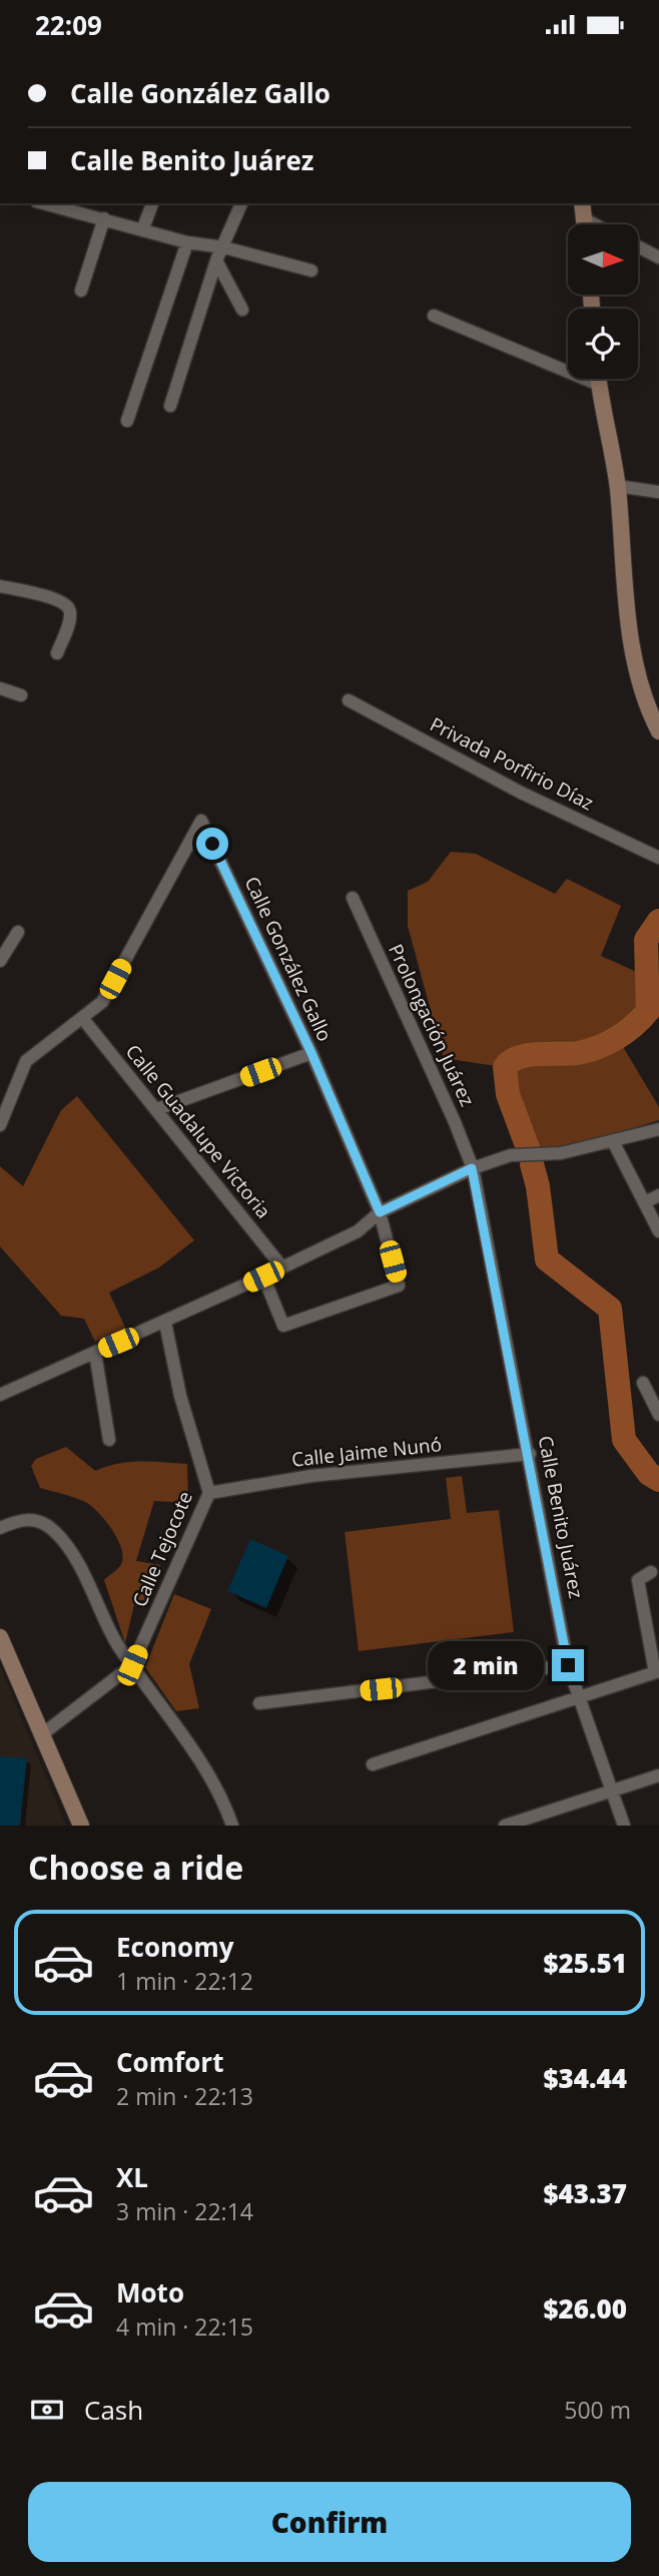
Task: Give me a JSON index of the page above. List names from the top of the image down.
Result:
{
  "streets": {
    "street": [
      "Privada Porfirio Díaz",
      "Calle González Gallo",
      "Prolongación Juárez",
      "Calle Guadalupe Victoria",
      "Calle Jaime Nunó",
      "Calle Benito Juárez",
      "Calle Tejocote"
    ]
  },
  "crossings": [
    ["Calle González Gallo", "Calle Guadalupe Victoria"],
    ["Prolongación Juárez", "Calle Benito Juárez"],
    ["Calle Jaime Nunó", "Calle Benito Juárez"],
    ["Calle Jaime Nunó", "Calle Tejocote"]
  ],
  "north": "right",
  "page": {
    "status": "22:09",
    "banner": ["Calle González Gallo", "Calle Benito Juárez"],
    "bubble": "2 min",
    "heading": "Choose a ride",
    "list": [
      {
        "name": "Economy",
        "note": "1 min · 22:12",
        "value": "$25.51"
      },
      {
        "name": "Comfort",
        "note": "2 min · 22:13",
        "value": "$34.44"
      },
      {
        "name": "XL",
        "note": "3 min · 22:14",
        "value": "$43.37"
      },
      {
        "name": "Moto",
        "note": "4 min · 22:15",
        "value": "$26.00"
      }
    ],
    "pay": ["Cash", "500 m"],
    "buttons": "Confirm"
  }
}
